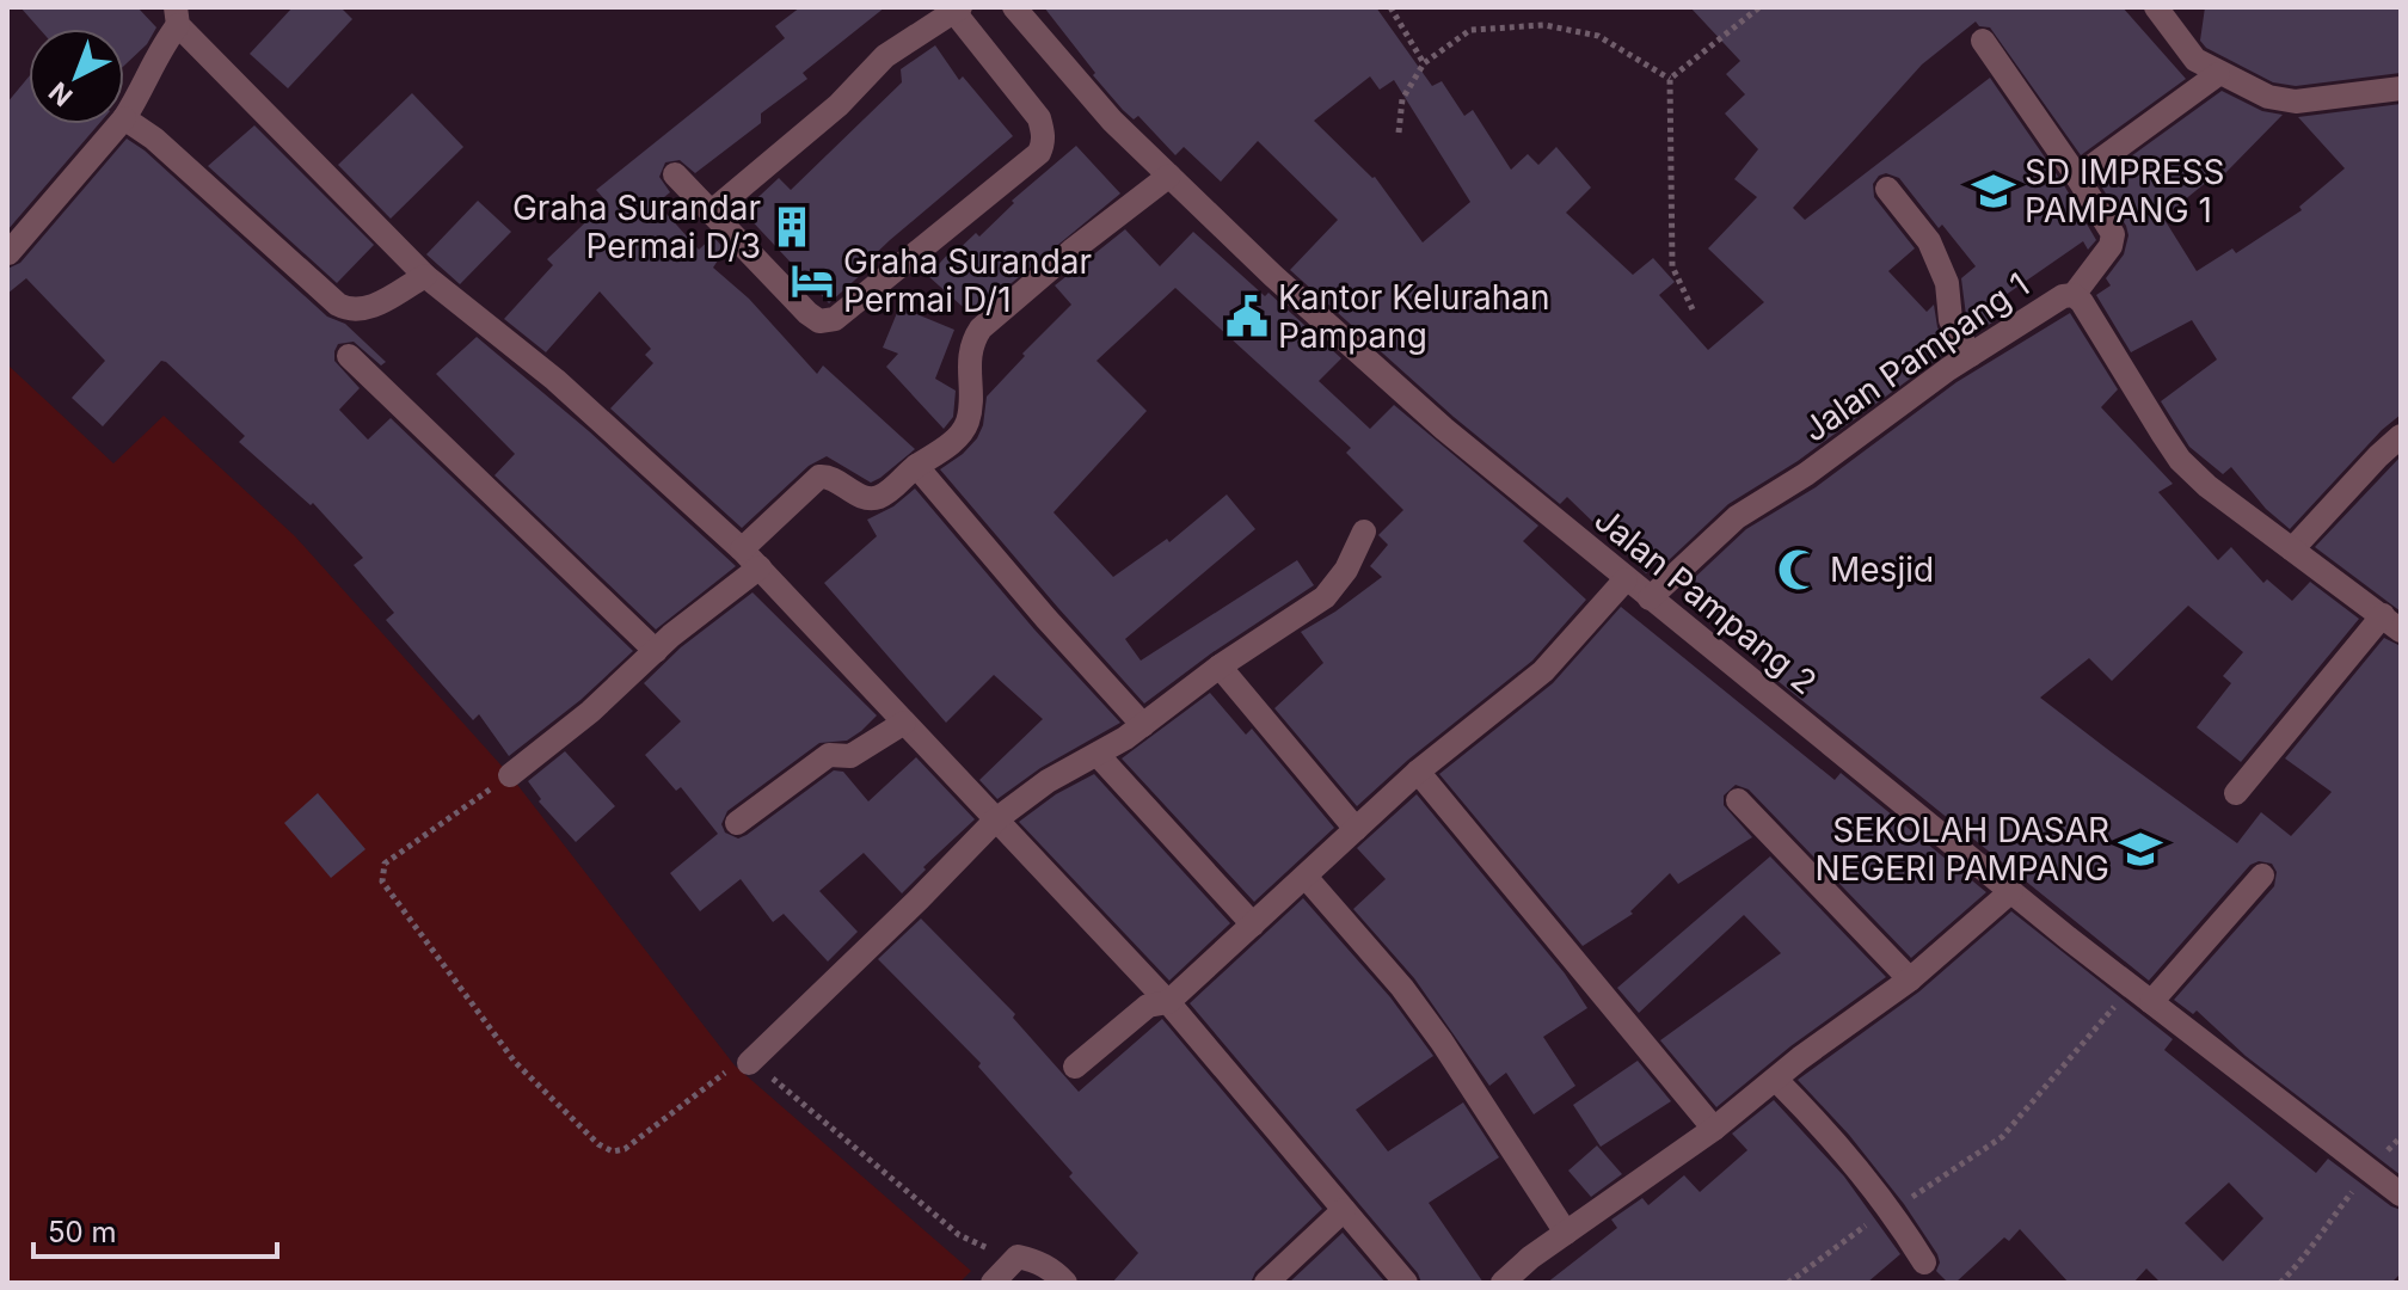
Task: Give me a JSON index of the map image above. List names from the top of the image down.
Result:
{
  "streets": {
    "street": ["Jalan Pampang 1", "Jalan Pampang 2"]
  },
  "crossings": [
    ["Jalan Pampang 1", "Jalan Pampang 2"]
  ],
  "places": {
    "school or university": ["SD IMPRESS PAMPANG 1", "SEKOLAH DASAR NEGERI PAMPANG"],
    "building": ["Graha Surandar Permai D/3"],
    "hotel": ["Graha Surandar Permai D/1"],
    "public building": ["Kantor Kelurahan Pampang"],
    "mosque": ["Mesjid"]
  },
  "scale_bar": "50 m",
  "north": "bottom left"
}
